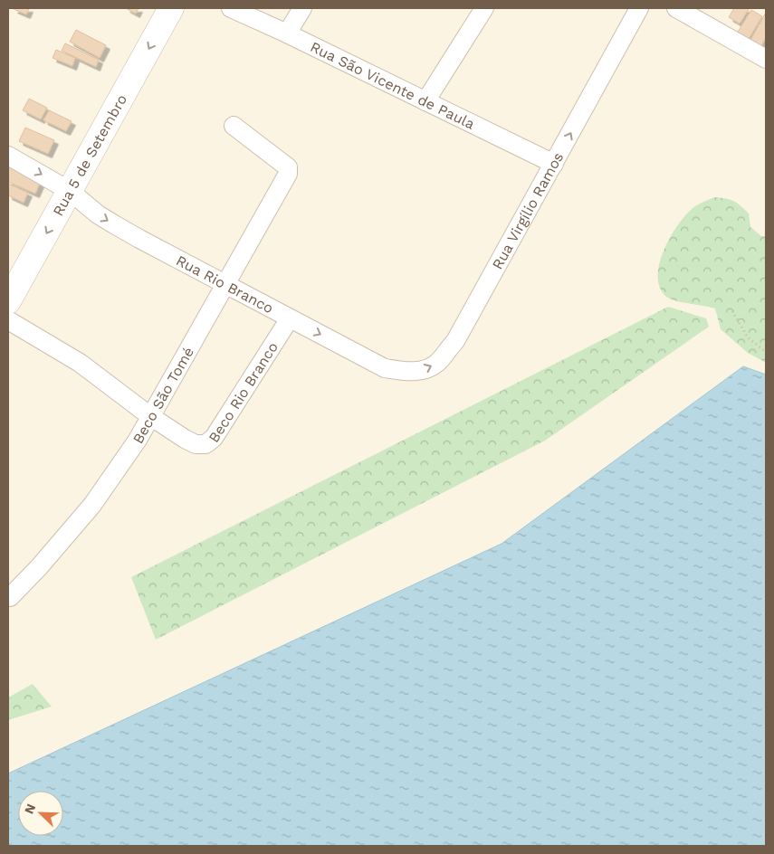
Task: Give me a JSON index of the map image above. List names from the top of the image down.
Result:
{
  "streets": {
    "street": [
      "Rua São Vicente de Paula",
      "Rua 5 de Setembro",
      "Rua Virgílio Ramos",
      "Rua Rio Branco",
      "Beco Rio Branco",
      "Beco São Tomé"
    ]
  },
  "crossings": [
    ["Rua São Vicente de Paula", "Rua Virgílio Ramos"],
    ["Rua 5 de Setembro", "Rua Rio Branco"],
    ["Rua Virgílio Ramos", "Rua Rio Branco"],
    ["Rua Rio Branco", "Beco Rio Branco"],
    ["Rua Rio Branco", "Beco São Tomé"],
    ["Beco Rio Branco", "Beco São Tomé"]
  ],
  "one_way": ["Rua 5 de Setembro", "Rua Virgílio Ramos"],
  "north": "top left"
}
